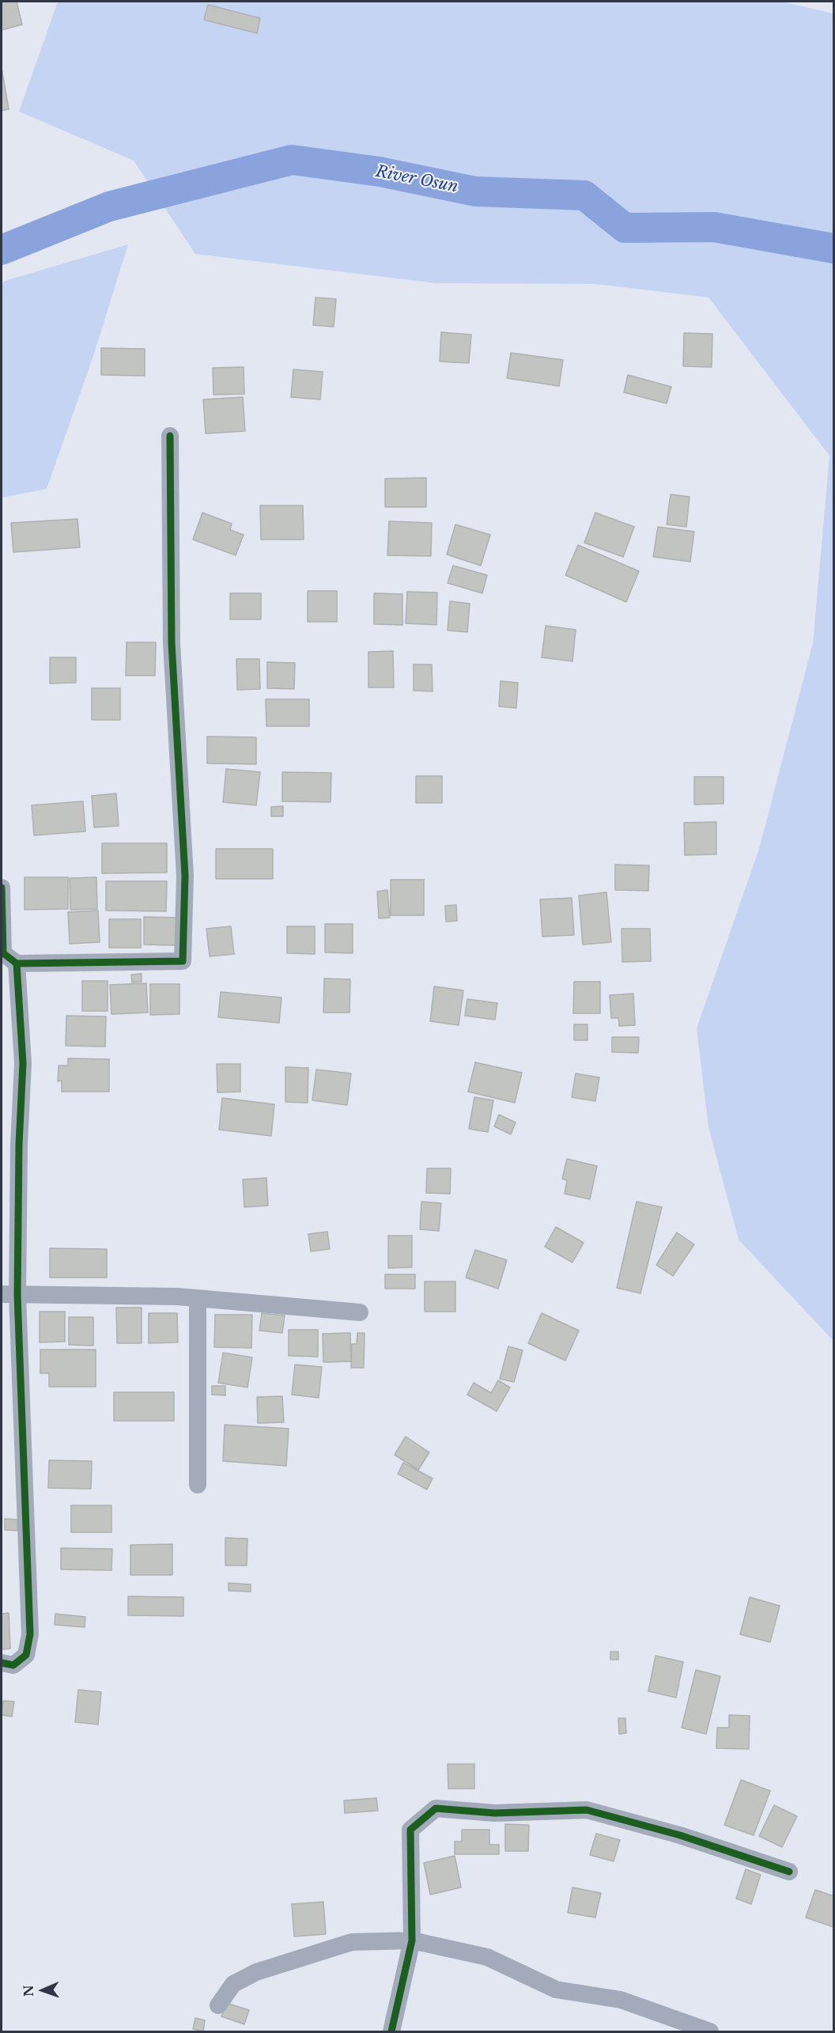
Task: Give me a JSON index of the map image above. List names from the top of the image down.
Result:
{
  "water": ["River Osun"],
  "north": "left"
}
